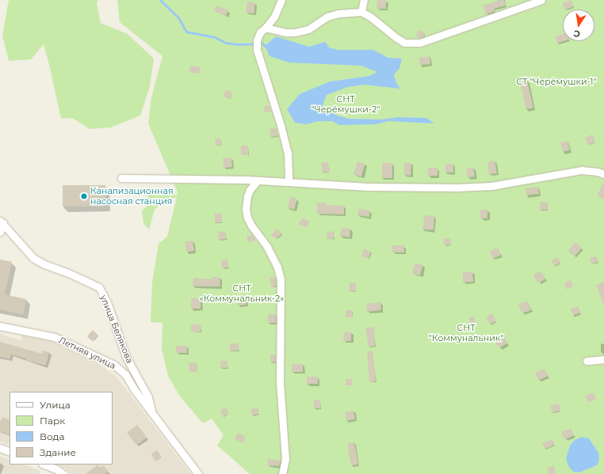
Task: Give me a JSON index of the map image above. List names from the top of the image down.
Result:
{
  "streets": {
    "street": ["улица Белякова", "Летняя улица"]
  },
  "crossings": [
    ["улица Белякова", "Летняя улица"]
  ],
  "parks": [
    "СТ \"Черёмушки-1\"",
    "СНТ \"Черёмушки-2\"",
    "СНТ «Коммунальник-2»",
    "СНТ \"Коммунальник\""
  ],
  "places": ["Канализационная насосная станция"],
  "legend": [
    "Улица",
    "Парк",
    "Вода",
    "Здание"
  ],
  "north": "bottom"
}
